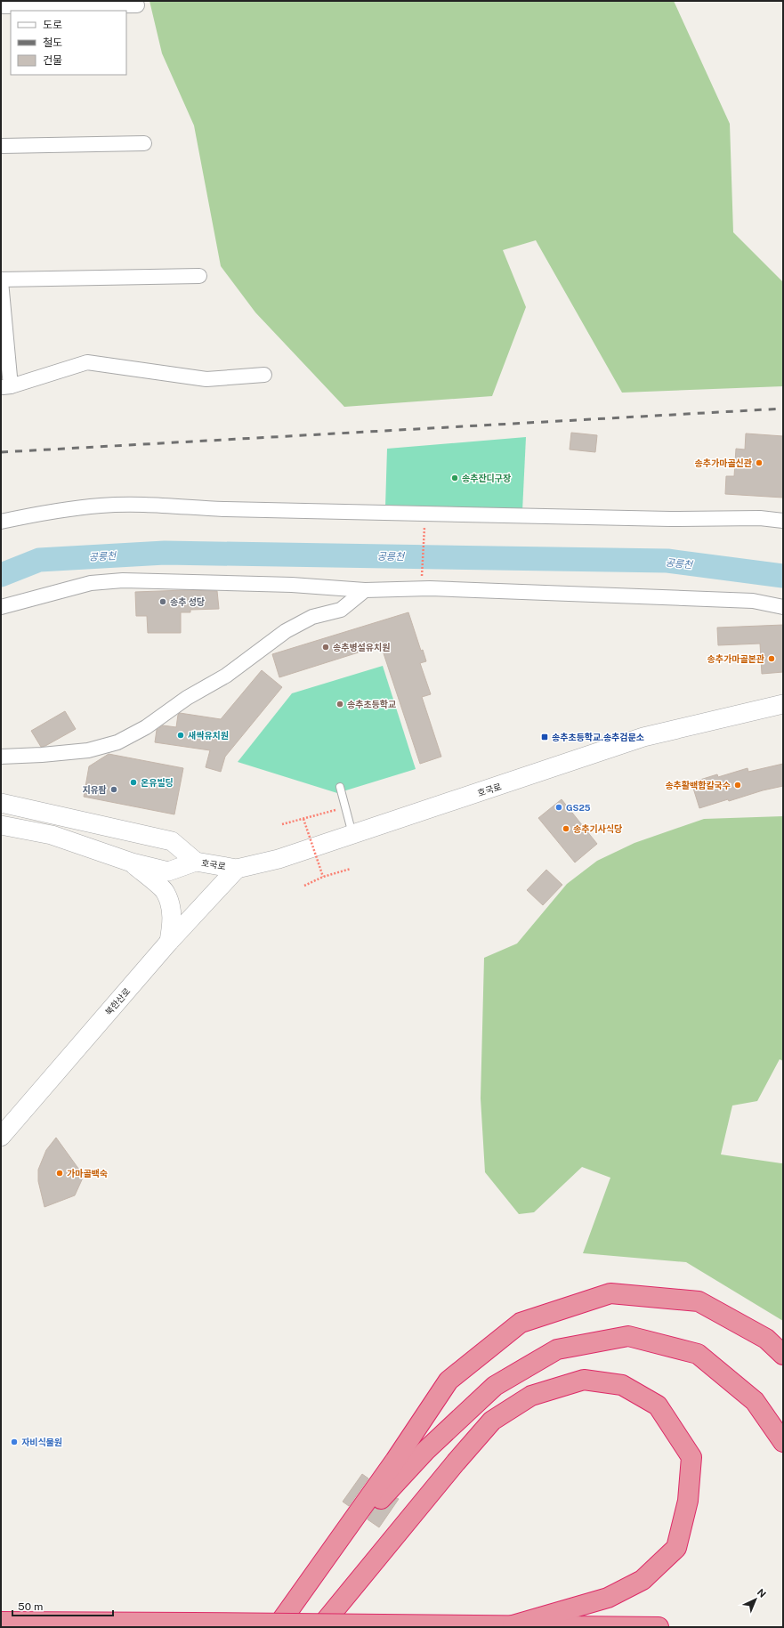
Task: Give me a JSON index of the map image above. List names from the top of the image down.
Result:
{
  "streets": {
    "street": ["호국로", "북한산로"]
  },
  "crossings": [
    ["호국로", "북한산로"]
  ],
  "water": ["공릉천"],
  "places": {
    "other": [
      "송추가마골신관",
      "송추잔디구장",
      "송추 성당",
      "송추병설유치원",
      "송추가마골본관",
      "송추초등학교",
      "새싹유치원",
      "온유빌딩",
      "송추활백합칼국수",
      "지유팜",
      "GS25",
      "송추기사식당",
      "가마골백숙",
      "자비식물원"
    ],
    "transit": ["송추초등학교.송추검문소"]
  },
  "legend": ["도로", "철도", "건물"],
  "scale_bar": "50 m",
  "north": "top right"
}
